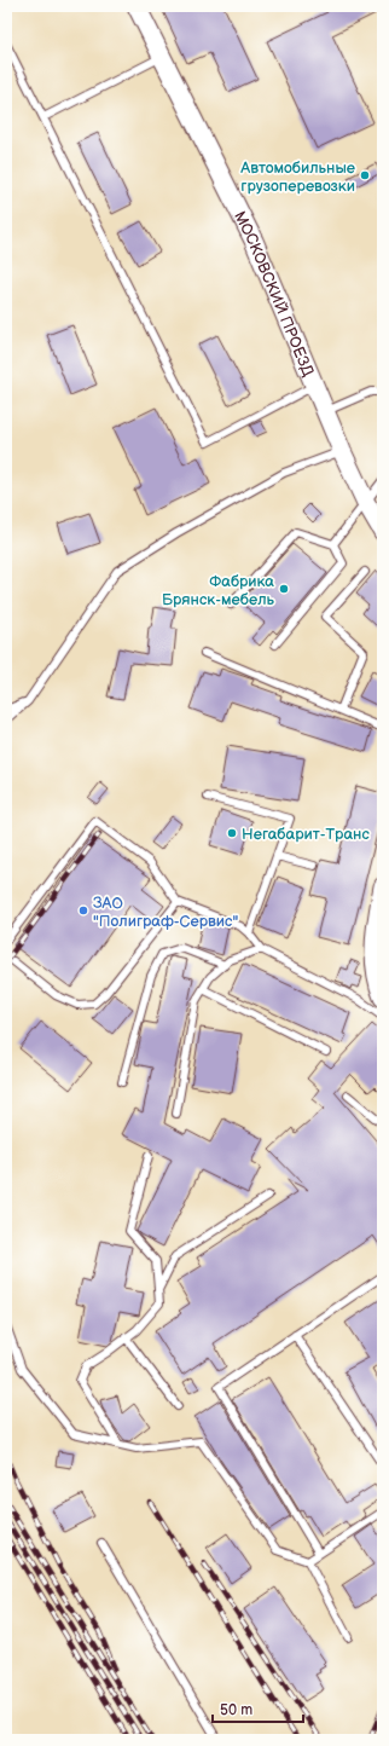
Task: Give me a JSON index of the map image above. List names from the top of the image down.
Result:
{
  "streets": {
    "street": ["МОСКОВСКИЙ ПРОЕЗД"]
  },
  "places": [
    "Автомобильные грузоперевозки",
    "Фабрика Брянск-мебель",
    "Негабарит-Транс",
    "ЗАО \"Полиграф-Сервис\""
  ],
  "scale_bar": "50 m"
}
